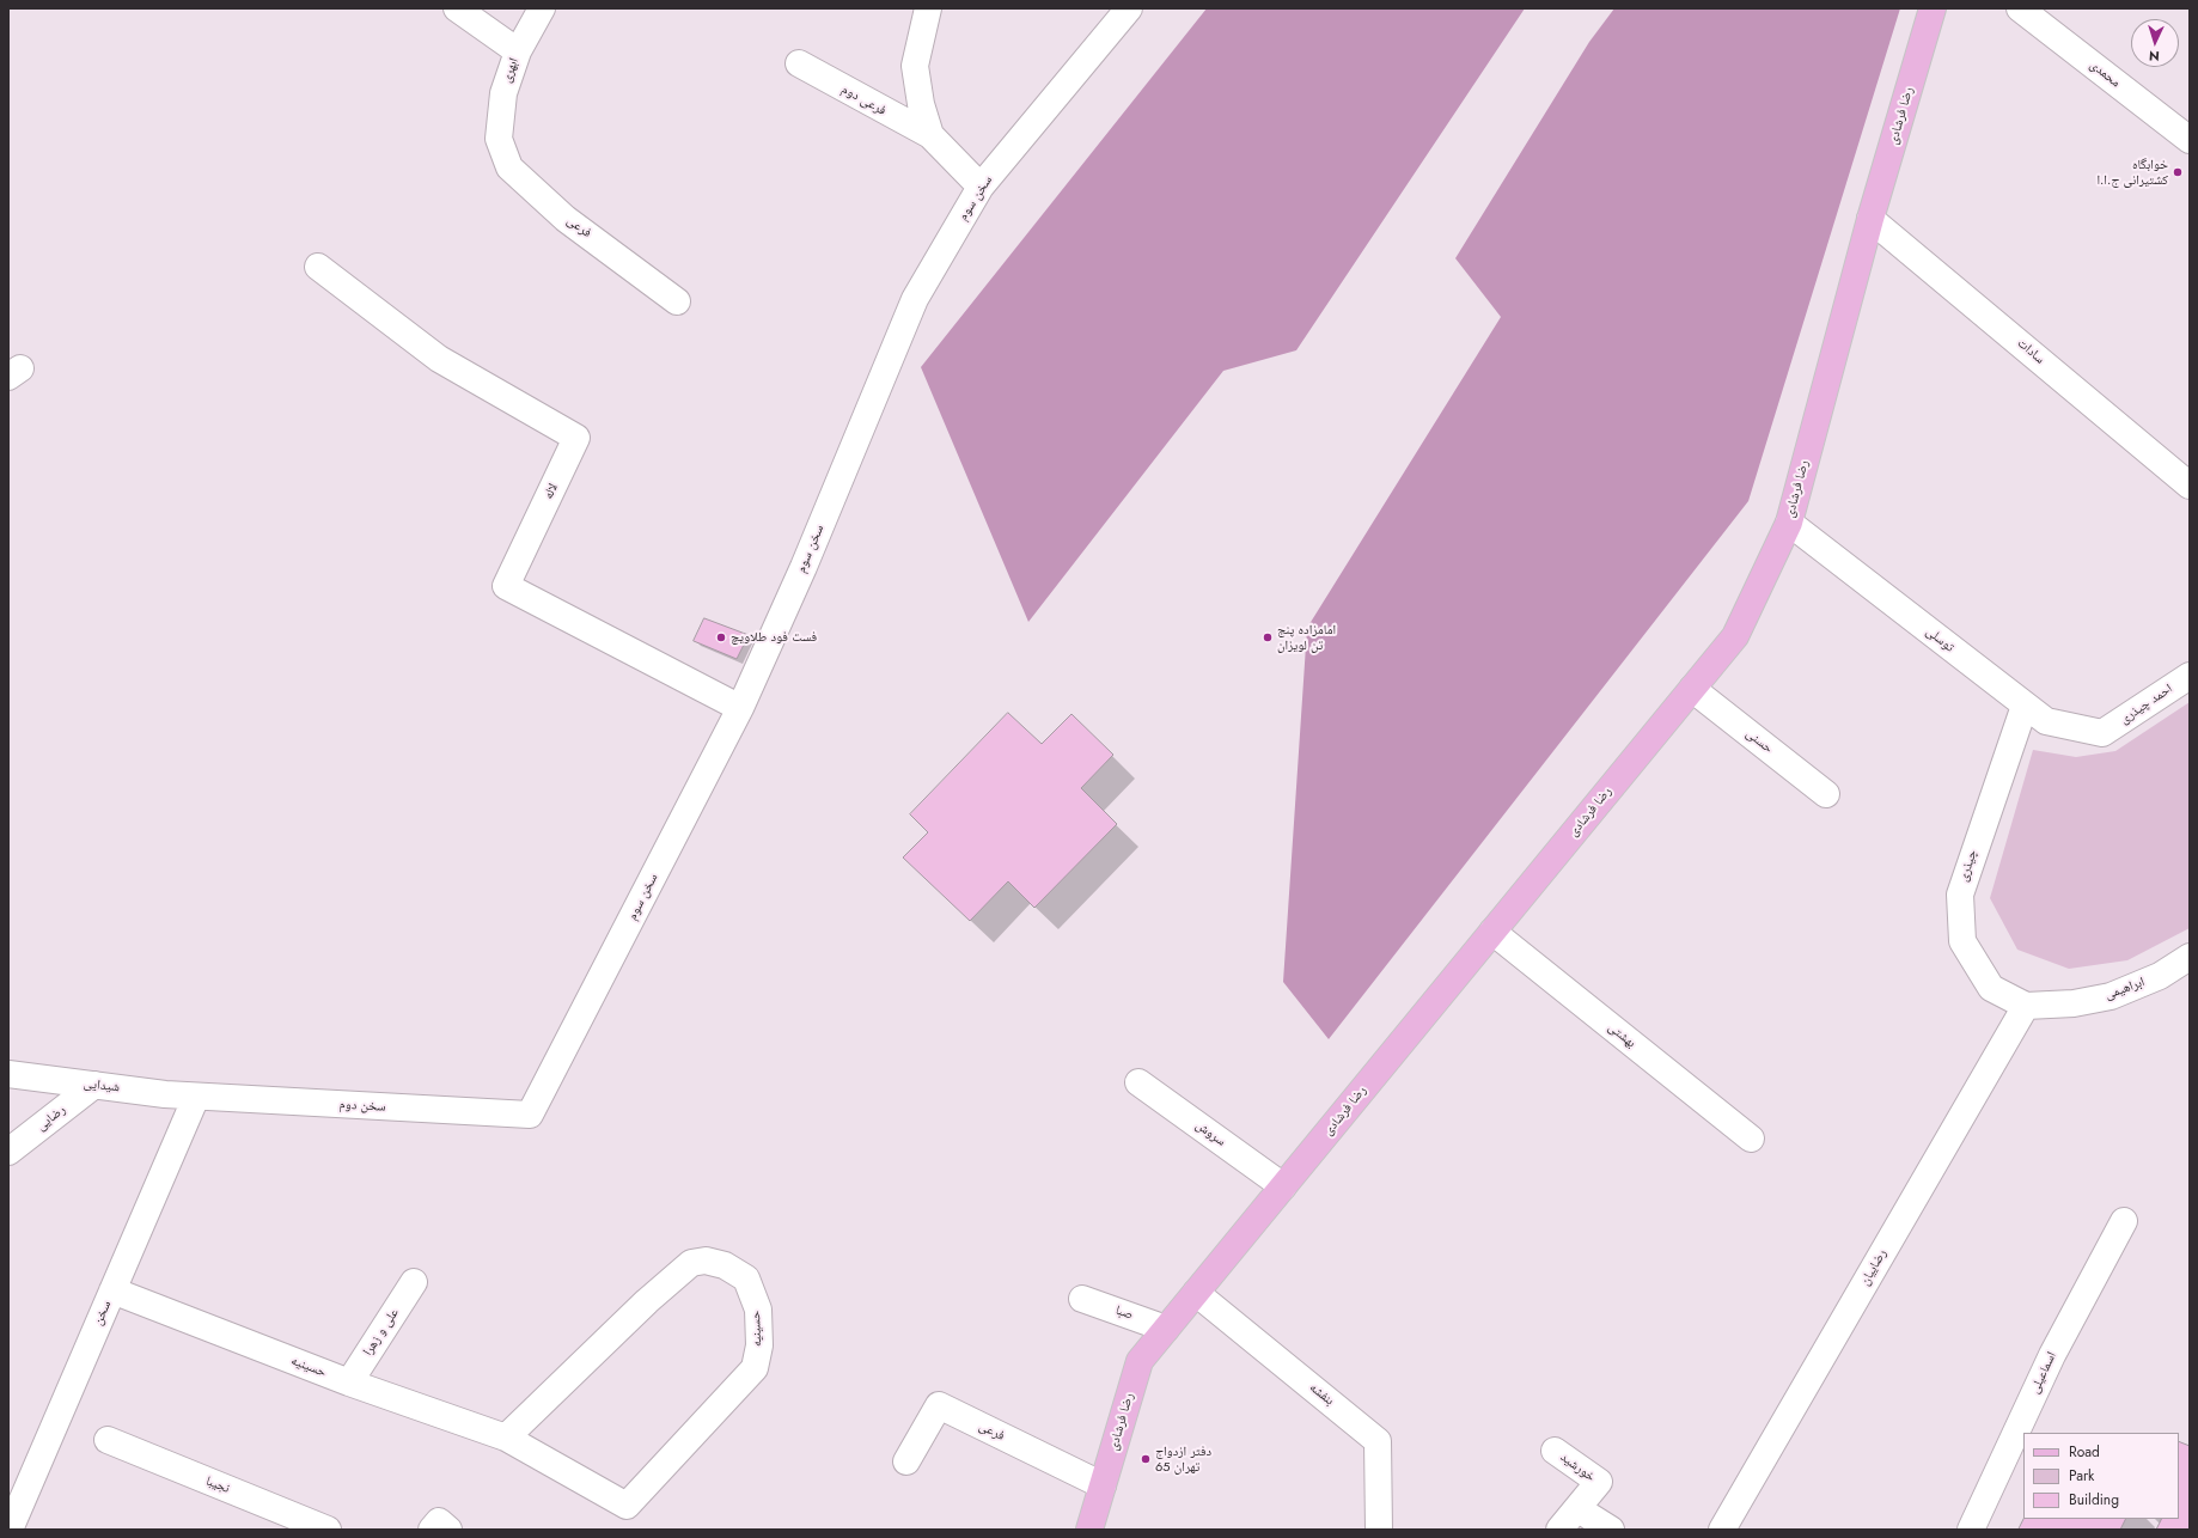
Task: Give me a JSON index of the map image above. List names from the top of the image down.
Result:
{
  "streets": {
    "main road": ["رضا فرشادی"],
    "street": [
      "ابهری",
      "محمدی",
      "فرعی دوم",
      "سخن سوم",
      "فرعی",
      "سادات",
      "لاله",
      "توسلی",
      "احمد چیذری",
      "حسنی",
      "چیذری",
      "ابراهیمی",
      "بهشتی",
      "شیدایی",
      "سخن دوم",
      "رضایی",
      "سروش",
      "رضاییان",
      "سخن",
      "صبا",
      "حسینیه",
      "علی و زهرا",
      "اسماعیلی",
      "بنفشه",
      "خورشید",
      "نجیبا"
    ]
  },
  "crossings": [
    ["ابهری", "فرعی"],
    ["فرعی دوم", "سخن سوم"],
    ["رضا فرشادی", "فرعی"],
    ["رضا فرشادی", "سادات"],
    ["رضا فرشادی", "توسلی"],
    ["رضا فرشادی", "حسنی"],
    ["رضا فرشادی", "بهشتی"],
    ["رضا فرشادی", "سروش"],
    ["رضا فرشادی", "صبا"],
    ["رضا فرشادی", "بنفشه"],
    ["سخن سوم", "لاله"],
    ["سخن سوم", "سخن دوم"],
    ["توسلی", "احمد چیذری"],
    ["توسلی", "چیذری"],
    ["چیذری", "ابراهیمی"],
    ["چیذری", "رضاییان"],
    ["ابراهیمی", "رضاییان"],
    ["شیدایی", "سخن دوم"],
    ["شیدایی", "رضایی"],
    ["شیدایی", "سخن"],
    ["سخن دوم", "سخن"],
    ["سخن", "حسینیه"],
    ["حسینیه", "علی و زهرا"]
  ],
  "places": [
    "خوابگاه کشتیرانی ج.ا.ا",
    "فست فود طلاویچ",
    "امامزاده پنج تن لویزان",
    "دفتر ازدواج 65 تهران"
  ],
  "legend": ["Road", "Park", "Building"],
  "north": "bottom"
}
